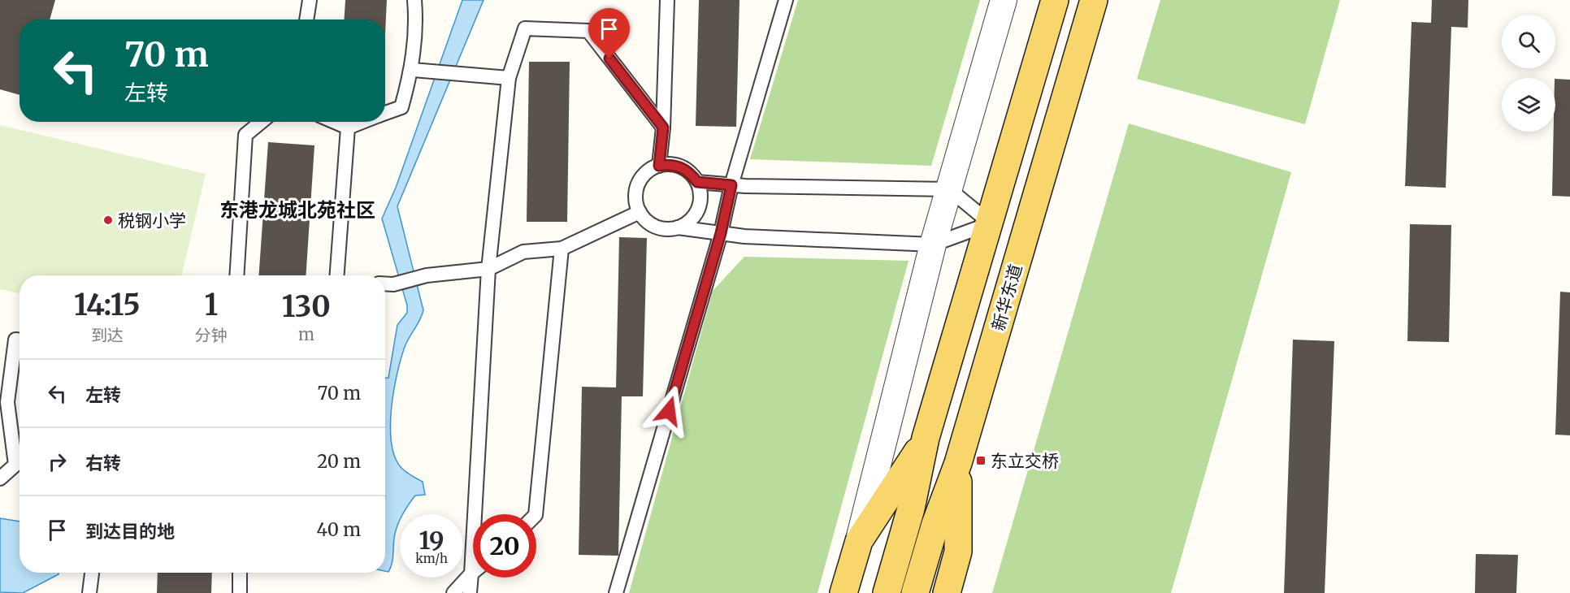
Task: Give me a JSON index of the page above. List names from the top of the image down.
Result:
{
  "streets": {
    "main road": ["新华东道"]
  },
  "districts": ["东港龙城北苑社区"],
  "places": {
    "other": ["税钢小学"],
    "transit": ["东立交桥"]
  },
  "page": {
    "turn": ["70 m", "左转"],
    "eta": [
      "14:15",
      "到达",
      "1",
      "分钟",
      "130",
      "m"
    ],
    "list": [
      {
        "name": "左转",
        "value": "70 m"
      },
      {
        "name": "右转",
        "value": "20 m"
      },
      {
        "name": "到达目的地",
        "value": "40 m"
      }
    ],
    "speed": "19 km/h",
    "limit": "20"
  }
}
